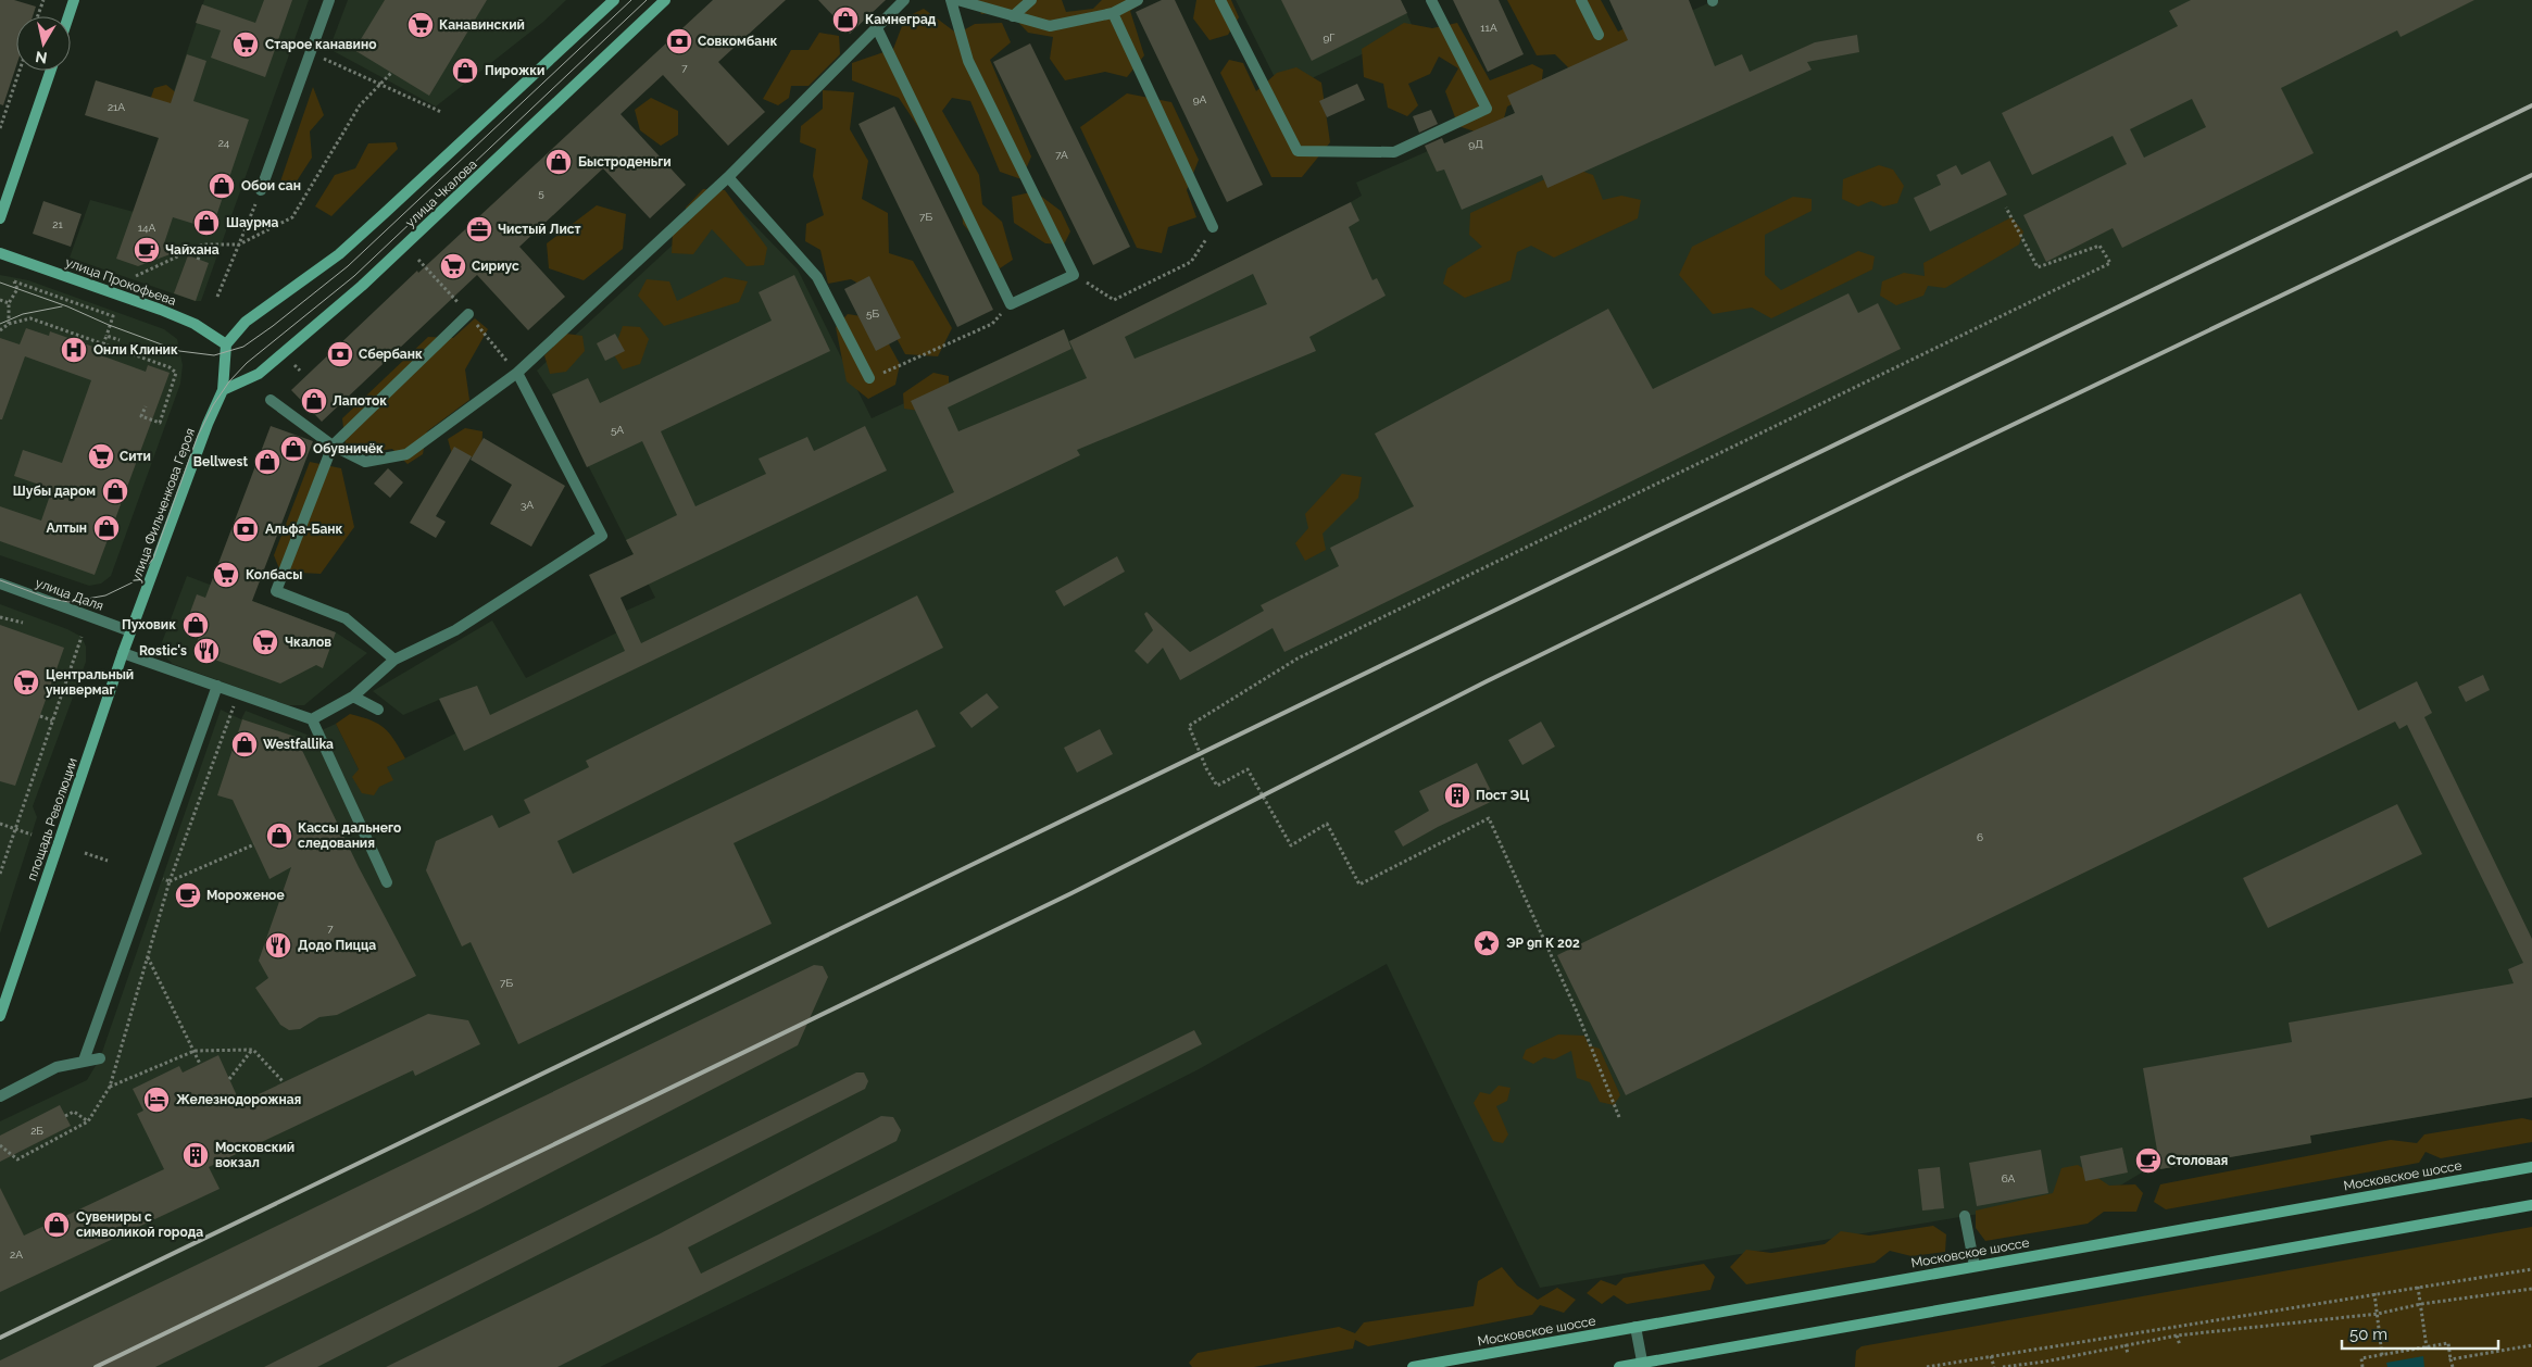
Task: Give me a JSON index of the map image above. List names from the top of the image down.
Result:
{
  "streets": {
    "main road": [
      "улица Чкалова",
      "улица Прокофьева",
      "улица Фильченкова Героя",
      "площадь Революции",
      "Московское шоссе"
    ],
    "street": ["улица Даля"]
  },
  "crossings": [
    ["улица Чкалова", "улица Прокофьева"],
    ["улица Чкалова", "улица Фильченкова Героя"],
    ["улица Фильченкова Героя", "улица Даля"],
    ["улица Фильченкова Героя", "площадь Революции"],
    ["улица Даля", "площадь Революции"]
  ],
  "places": {
    "shop": [
      "Камнеград",
      "Пирожки",
      "Быстроденьги",
      "Обои сан",
      "Шаурма",
      "Лапоток",
      "Обувничёк",
      "Bellwest",
      "Шубы даром",
      "Алтын",
      "Пуховик",
      "Westfallika",
      "Кассы дальнего следования",
      "Сувениры с символикой города"
    ],
    "supermarket": [
      "Канавинский",
      "Старое канавино",
      "Сириус",
      "Сити",
      "Колбасы",
      "Чкалов",
      "Центральный универмаг"
    ],
    "bank": ["Совкомбанк", "Сбербанк", "Альфа-Банк"],
    "office": ["Чистый Лист"],
    "cafe": ["Чайхана", "Мороженое", "Столовая"],
    "hospital": ["Онли Клиник"],
    "restaurant": ["Rostic's", "Додо Пицца"],
    "building": ["Пост ЭЦ", "Московский вокзал"],
    "place": ["ЭР 9п К 202"],
    "hotel": ["Железнодорожная"]
  },
  "house_numbers": [
    "11А",
    "9Г",
    "7",
    "9А",
    "21А",
    "24",
    "9Д",
    "7А",
    "5",
    "7Б",
    "21",
    "14А",
    "5Б",
    "5А",
    "3А",
    "6",
    "7",
    "7Б",
    "2Б",
    "6А",
    "2А"
  ],
  "scale_bar": "50 m",
  "north": "bottom"
}
